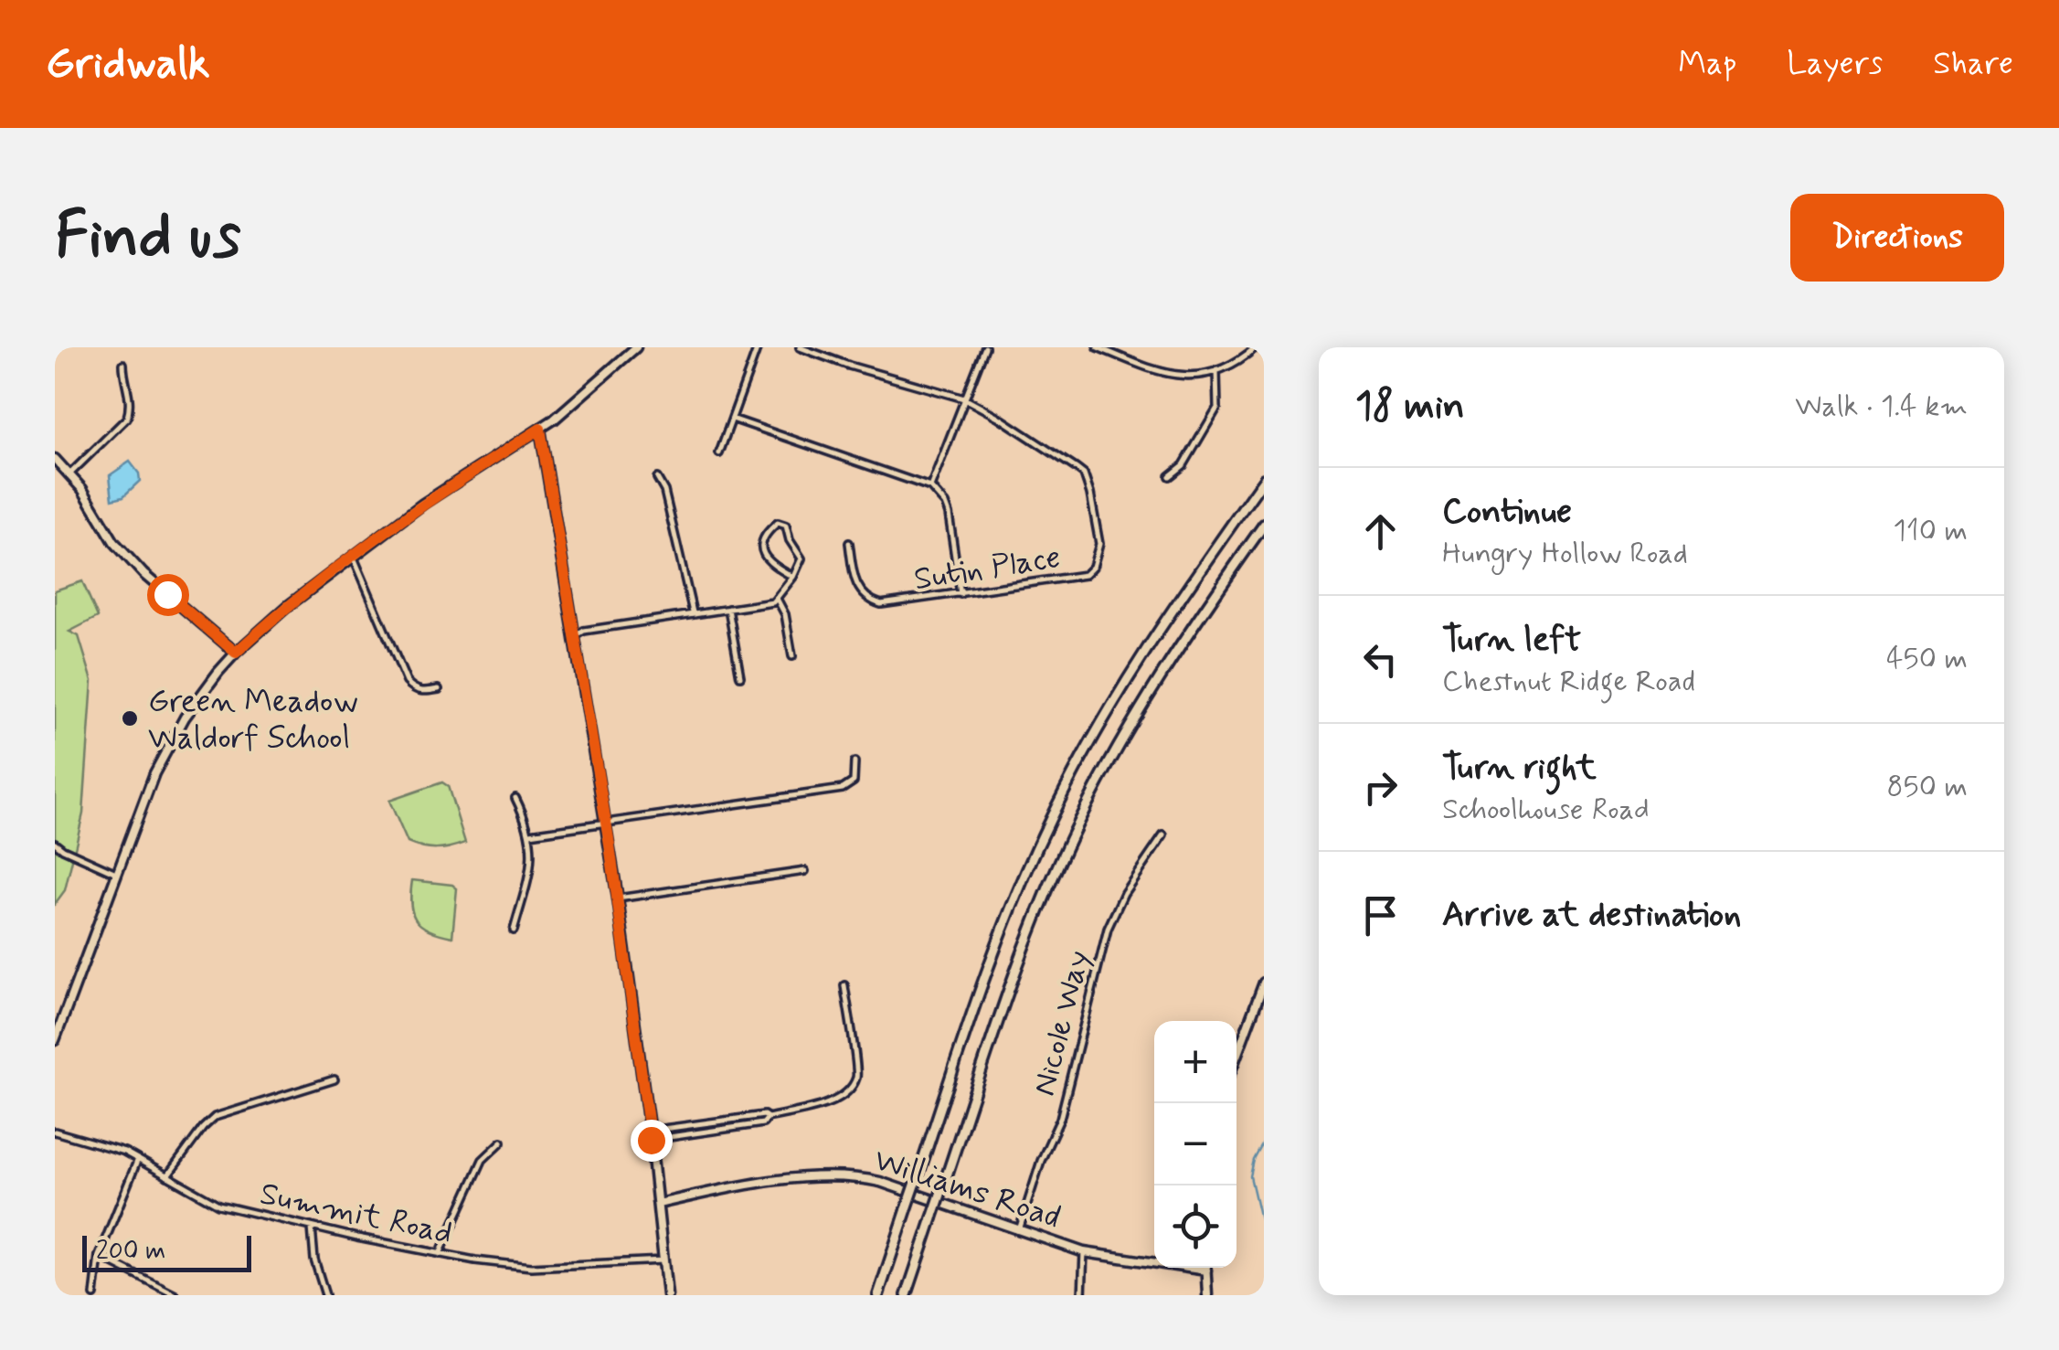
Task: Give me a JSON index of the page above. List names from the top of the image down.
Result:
{
  "streets": {
    "street": [
      "Sutin Place",
      "Nicole Way",
      "Williams Road",
      "Summit Road"
    ]
  },
  "crossings": [
    ["Nicole Way", "Williams Road"]
  ],
  "places": ["Green Meadow Waldorf School"],
  "scale_bar": "200 m",
  "page": {
    "header": "Gridwalk",
    "nav": ["Map", "Layers", "Share"],
    "buttons": "Directions",
    "title": "Find us",
    "heading": ["18 min", "Walk · 1.4 km"],
    "list": [
      ["Continue", "Hungry Hollow Road", "110 m"],
      ["Turn left", "Chestnut Ridge Road", "450 m"],
      ["Turn right", "Schoolhouse Road", "850 m"],
      "Arrive at destination"
    ],
    "map_buttons": ["+", "−"],
    "scale": "200 m"
  }
}
